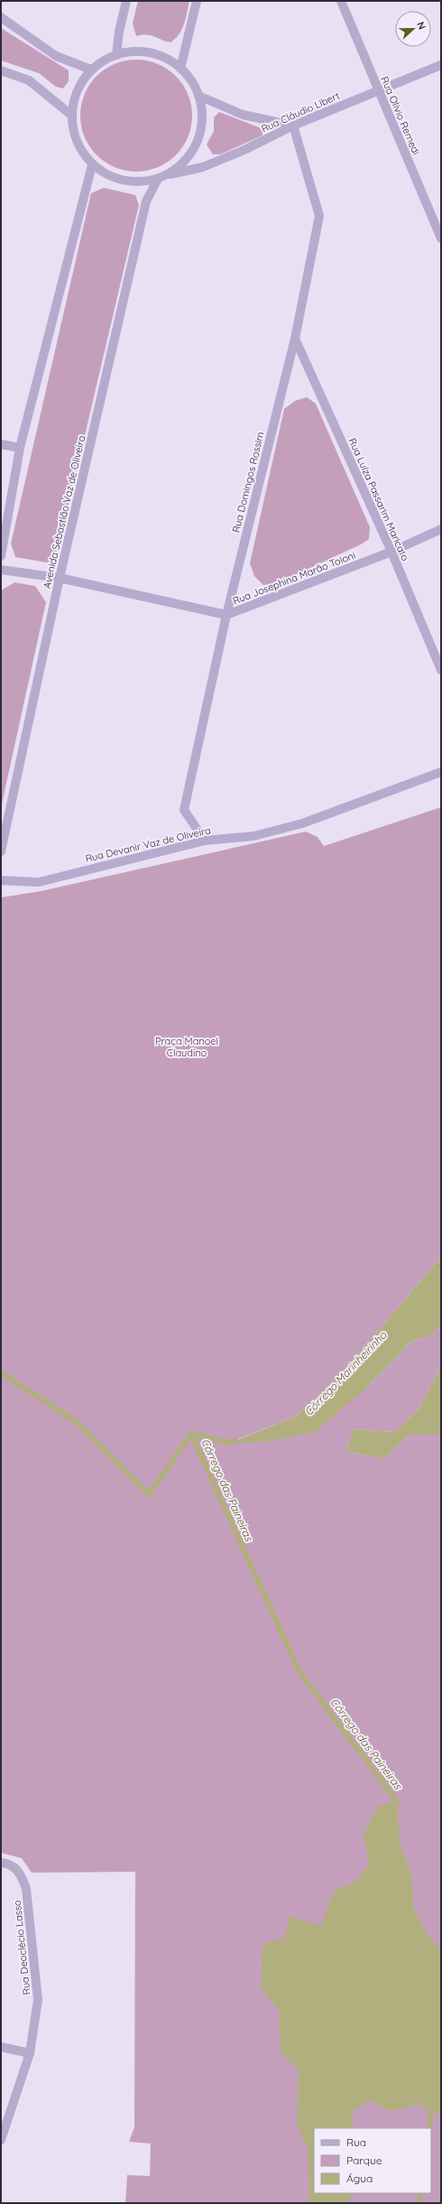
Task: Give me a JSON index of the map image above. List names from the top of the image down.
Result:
{
  "streets": {
    "street": [
      "Rua Cláudio Libert",
      "Rua Olívio Remedi",
      "Rua Domingos Rossim",
      "Rua Luíza Passarim Maricato",
      "Avenida Sebastião Vaz de Oliveira",
      "Rua Josephina Marão Toloni",
      "Rua Devanir Vaz de Oliveira",
      "Rua Deoclécio Lasso"
    ]
  },
  "crossings": [
    ["Rua Cláudio Libert", "Rua Olívio Remedi"],
    ["Rua Cláudio Libert", "Rua Domingos Rossim"],
    ["Rua Domingos Rossim", "Rua Luíza Passarim Maricato"],
    ["Rua Domingos Rossim", "Rua Josephina Marão Toloni"],
    ["Rua Domingos Rossim", "Rua Devanir Vaz de Oliveira"],
    ["Rua Luíza Passarim Maricato", "Rua Josephina Marão Toloni"],
    ["Avenida Sebastião Vaz de Oliveira", "Rua Josephina Marão Toloni"]
  ],
  "water": ["Córrego Marinheirinho", "Córrego das Paineiras"],
  "parks": ["Praça Manoel Claudino"],
  "legend": ["Rua", "Parque", "Água"],
  "north": "right"
}
